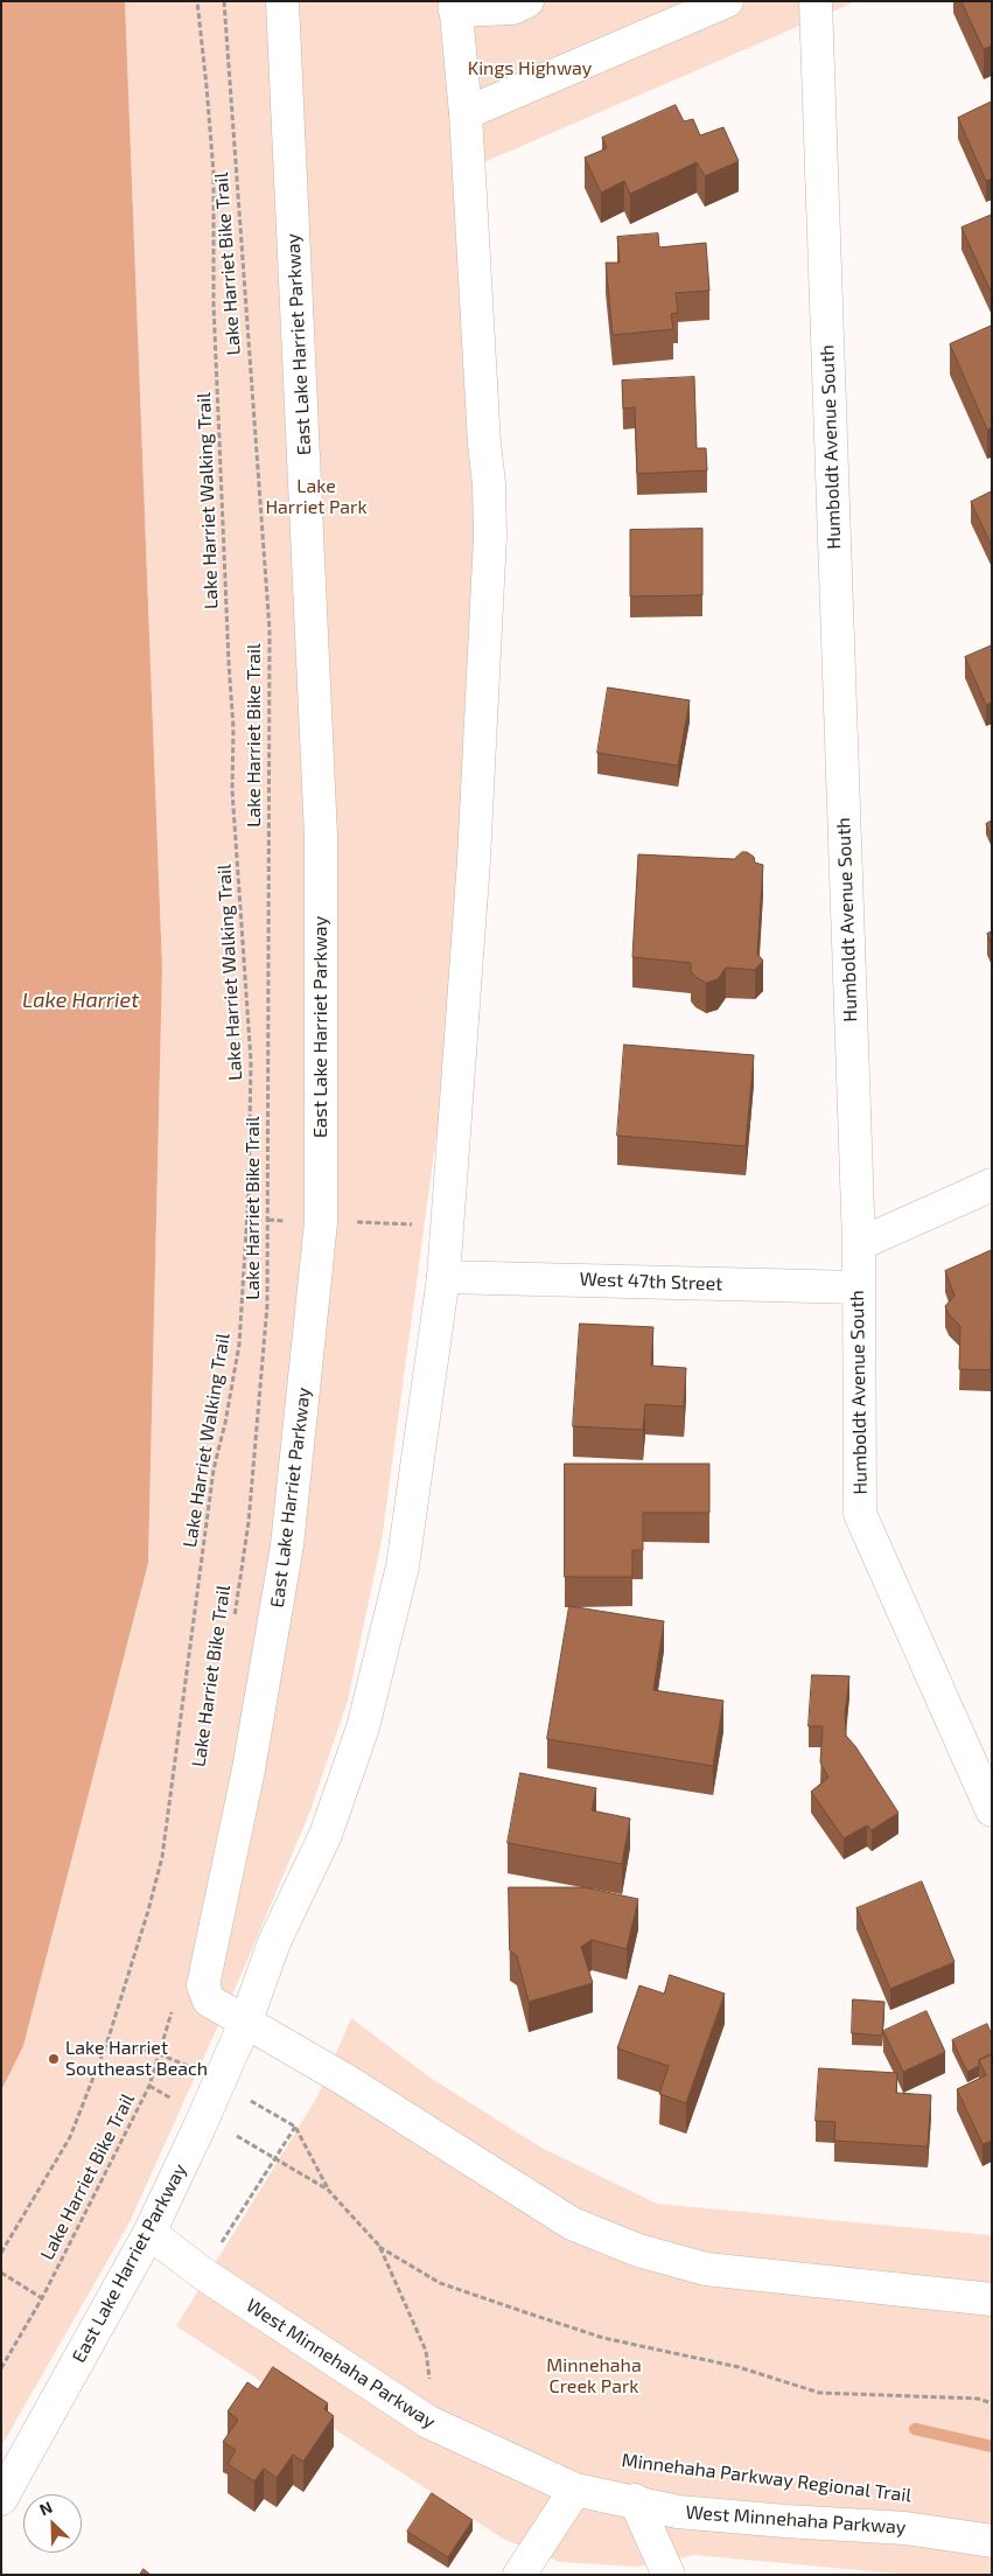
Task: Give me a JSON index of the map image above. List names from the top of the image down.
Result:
{
  "streets": {
    "street": [
      "East Lake Harriet Parkway",
      "Humboldt Avenue South",
      "West 47th Street",
      "West Minnehaha Parkway"
    ],
    "path": ["Lake Harriet Bike Trail", "Lake Harriet Walking Trail"]
  },
  "crossings": [
    ["East Lake Harriet Parkway", "West 47th Street"],
    ["East Lake Harriet Parkway", "West Minnehaha Parkway"],
    ["Humboldt Avenue South", "West 47th Street"]
  ],
  "water": ["Lake Harriet"],
  "parks": ["Kings Highway", "Lake Harriet Park", "Minnehaha Creek Park"],
  "places": ["Lake Harriet Southeast Beach"],
  "north": "top left"
}
